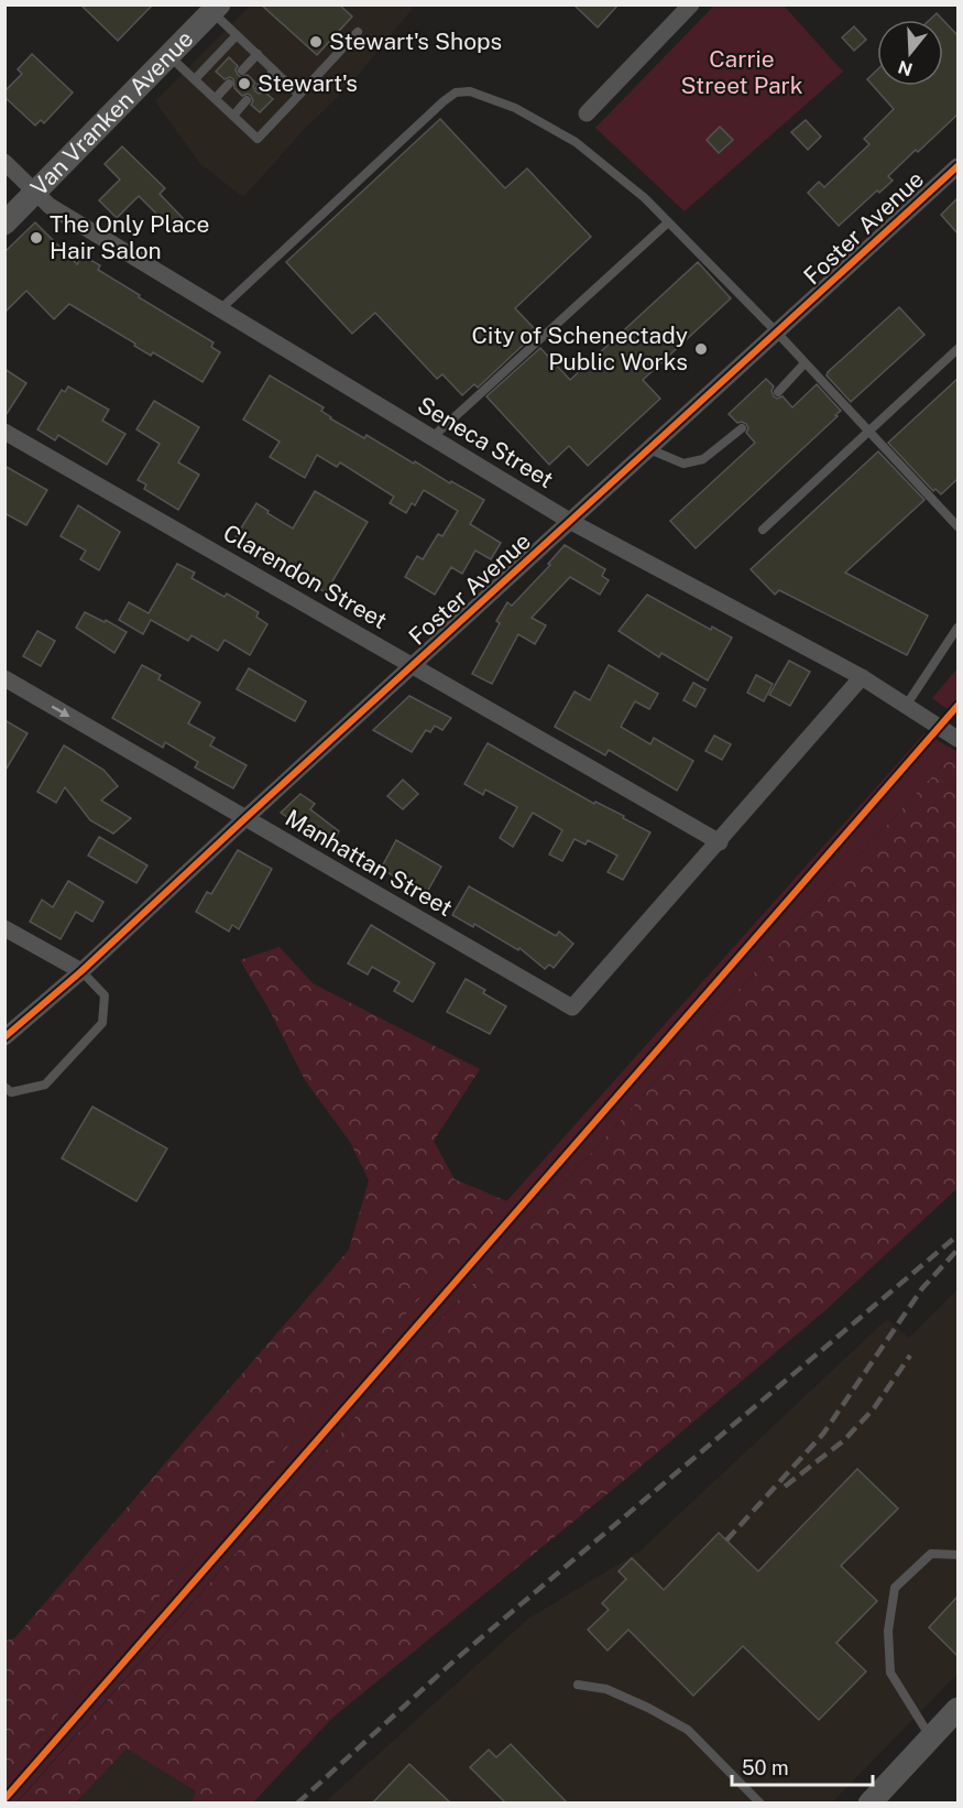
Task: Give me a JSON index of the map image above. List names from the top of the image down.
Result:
{
  "streets": {
    "street": [
      "Van Vranken Avenue",
      "Foster Avenue",
      "Seneca Street",
      "Clarendon Street",
      "Manhattan Street"
    ]
  },
  "crossings": [
    ["Van Vranken Avenue", "Seneca Street"],
    ["Foster Avenue", "Seneca Street"],
    ["Foster Avenue", "Clarendon Street"],
    ["Foster Avenue", "Manhattan Street"],
    ["Clarendon Street", "Manhattan Street"]
  ],
  "parks": ["Carrie Street Park"],
  "places": [
    "Stewart's Shops",
    "Stewart's",
    "The Only Place Hair Salon",
    "City of Schenectady Public Works"
  ],
  "scale_bar": "50 m",
  "north": "bottom"
}
